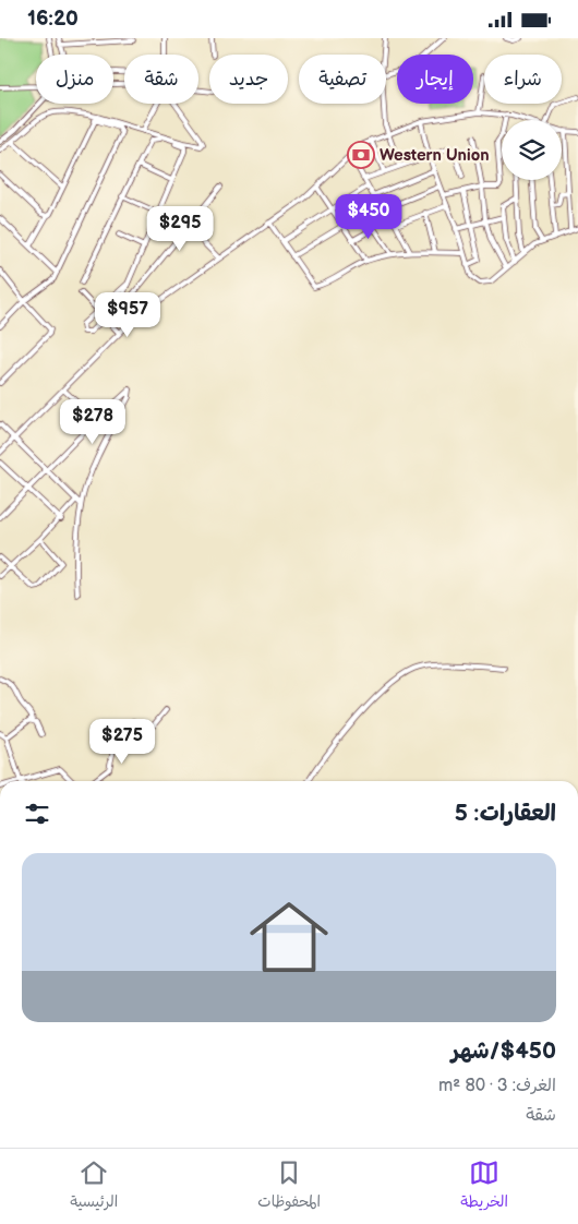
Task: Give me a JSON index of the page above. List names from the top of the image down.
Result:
{
  "places": {
    "bank": ["Western Union"]
  },
  "page": {
    "status": "16:20",
    "chip": [
      "شراء",
      "إيجار",
      "تصفية",
      "جديد",
      "شقة",
      "منزل"
    ],
    "price": [
      "$450",
      "$295",
      "$957",
      "$278",
      "$275"
    ],
    "heading": "العقارات: 5",
    "list": [
      {
        "name": "$450/شهر",
        "note": "الغرف: 3 · 80 m² · شقة"
      }
    ],
    "tabs": ["الخريطة", "المحفوظات", "الرئيسية"]
  }
}
